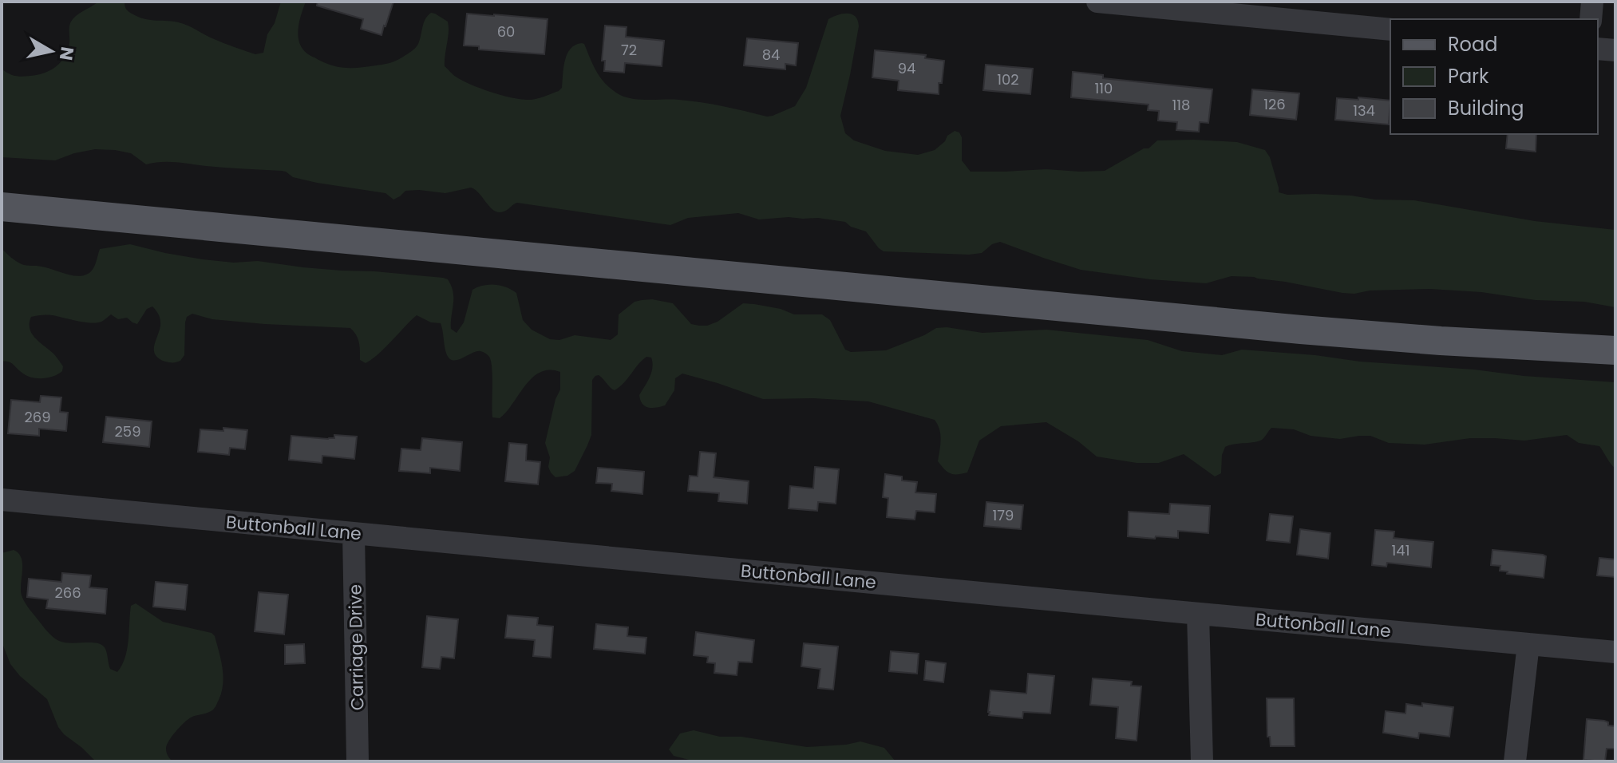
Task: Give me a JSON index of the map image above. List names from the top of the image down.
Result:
{
  "streets": {
    "street": ["Buttonball Lane", "Carriage Drive"]
  },
  "crossings": [
    ["Buttonball Lane", "Carriage Drive"]
  ],
  "house_numbers": [
    "60",
    "72",
    "84",
    "94",
    "102",
    "110",
    "126",
    "118",
    "134",
    "269",
    "259",
    "179",
    "141",
    "266"
  ],
  "legend": ["Road", "Park", "Building"],
  "north": "right"
}
